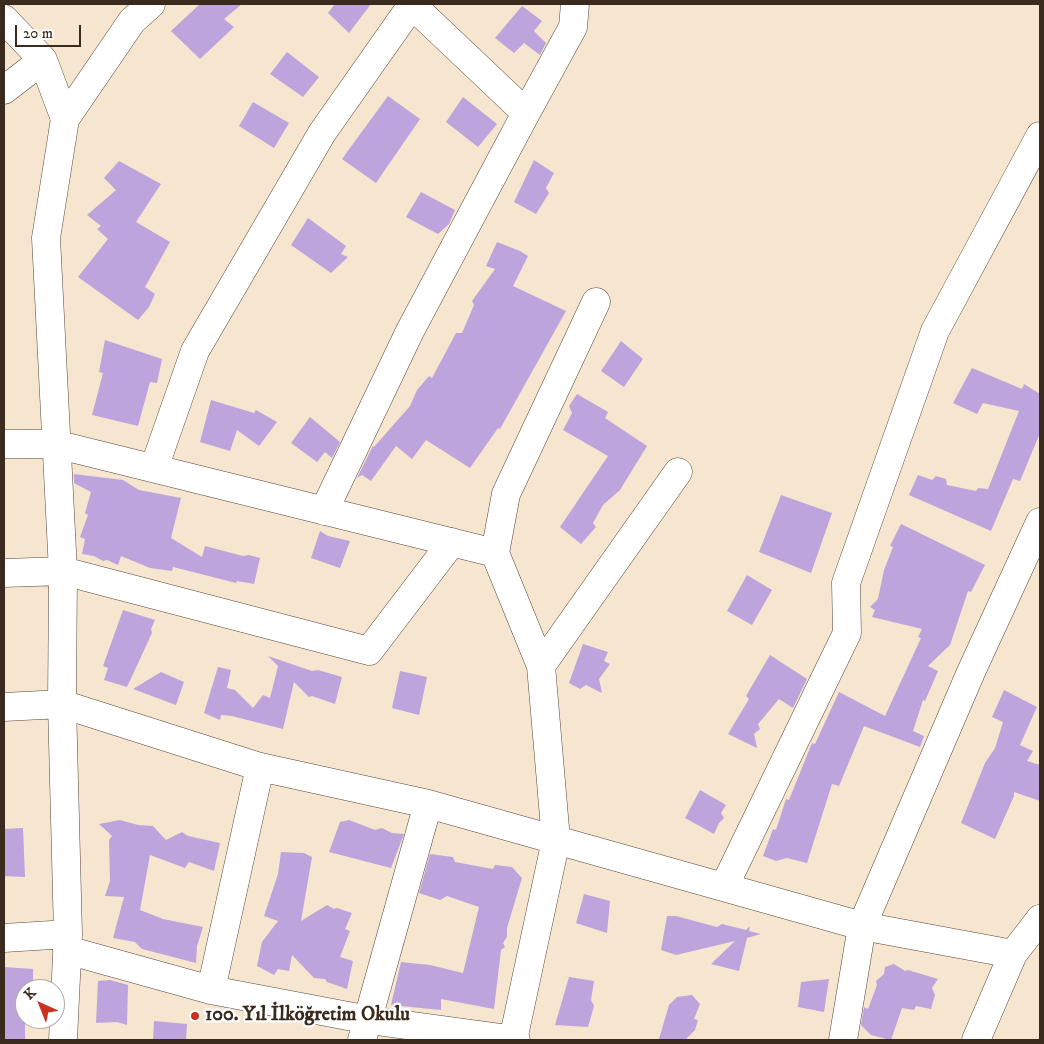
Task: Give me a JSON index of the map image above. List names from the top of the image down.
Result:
{
  "places": ["100. Yıl İlköğretim Okulu"],
  "scale_bar": "20 m",
  "north": "top left"
}
